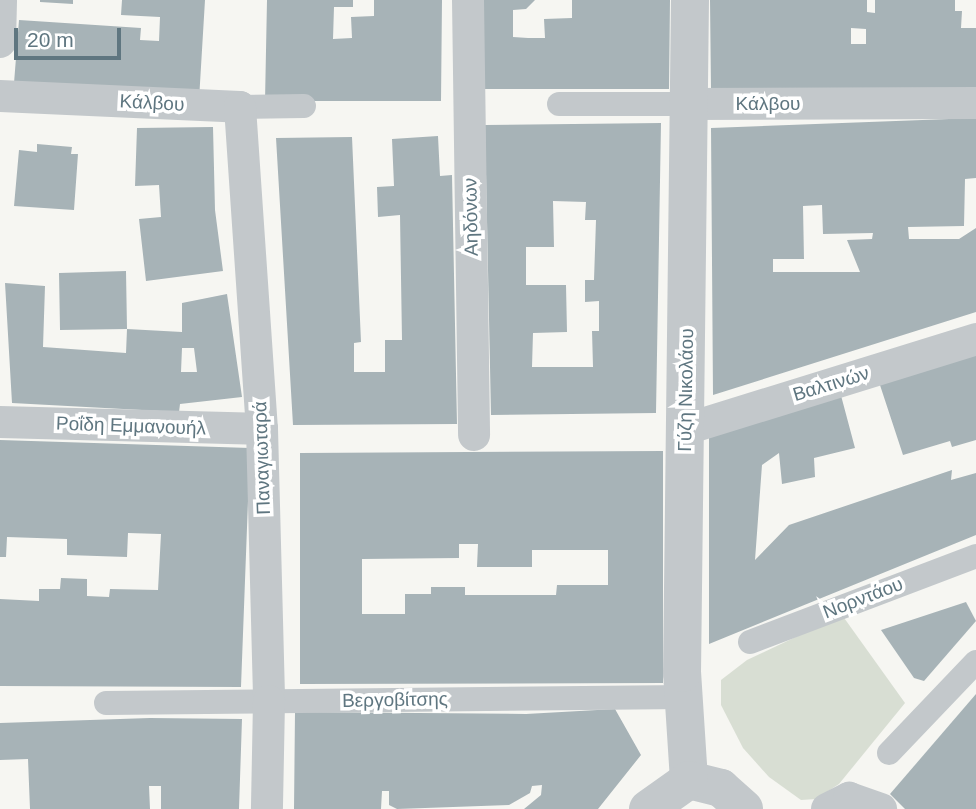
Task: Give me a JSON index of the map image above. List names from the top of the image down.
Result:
{
  "streets": {
    "street": [
      "Κάλβου",
      "Αηδόνων",
      "Βαλτινών",
      "Γύζη Νικολάου",
      "Ροΐδη Εμμανουήλ",
      "Παναγιωταρά",
      "Νορντάου",
      "Βεργοβίτσης"
    ]
  },
  "crossings": [
    ["Κάλβου", "Γύζη Νικολάου"],
    ["Κάλβου", "Παναγιωταρά"],
    ["Βαλτινών", "Γύζη Νικολάου"],
    ["Γύζη Νικολάου", "Βεργοβίτσης"],
    ["Ροΐδη Εμμανουήλ", "Παναγιωταρά"],
    ["Παναγιωταρά", "Βεργοβίτσης"]
  ],
  "scale_bar": "20 m"
}
